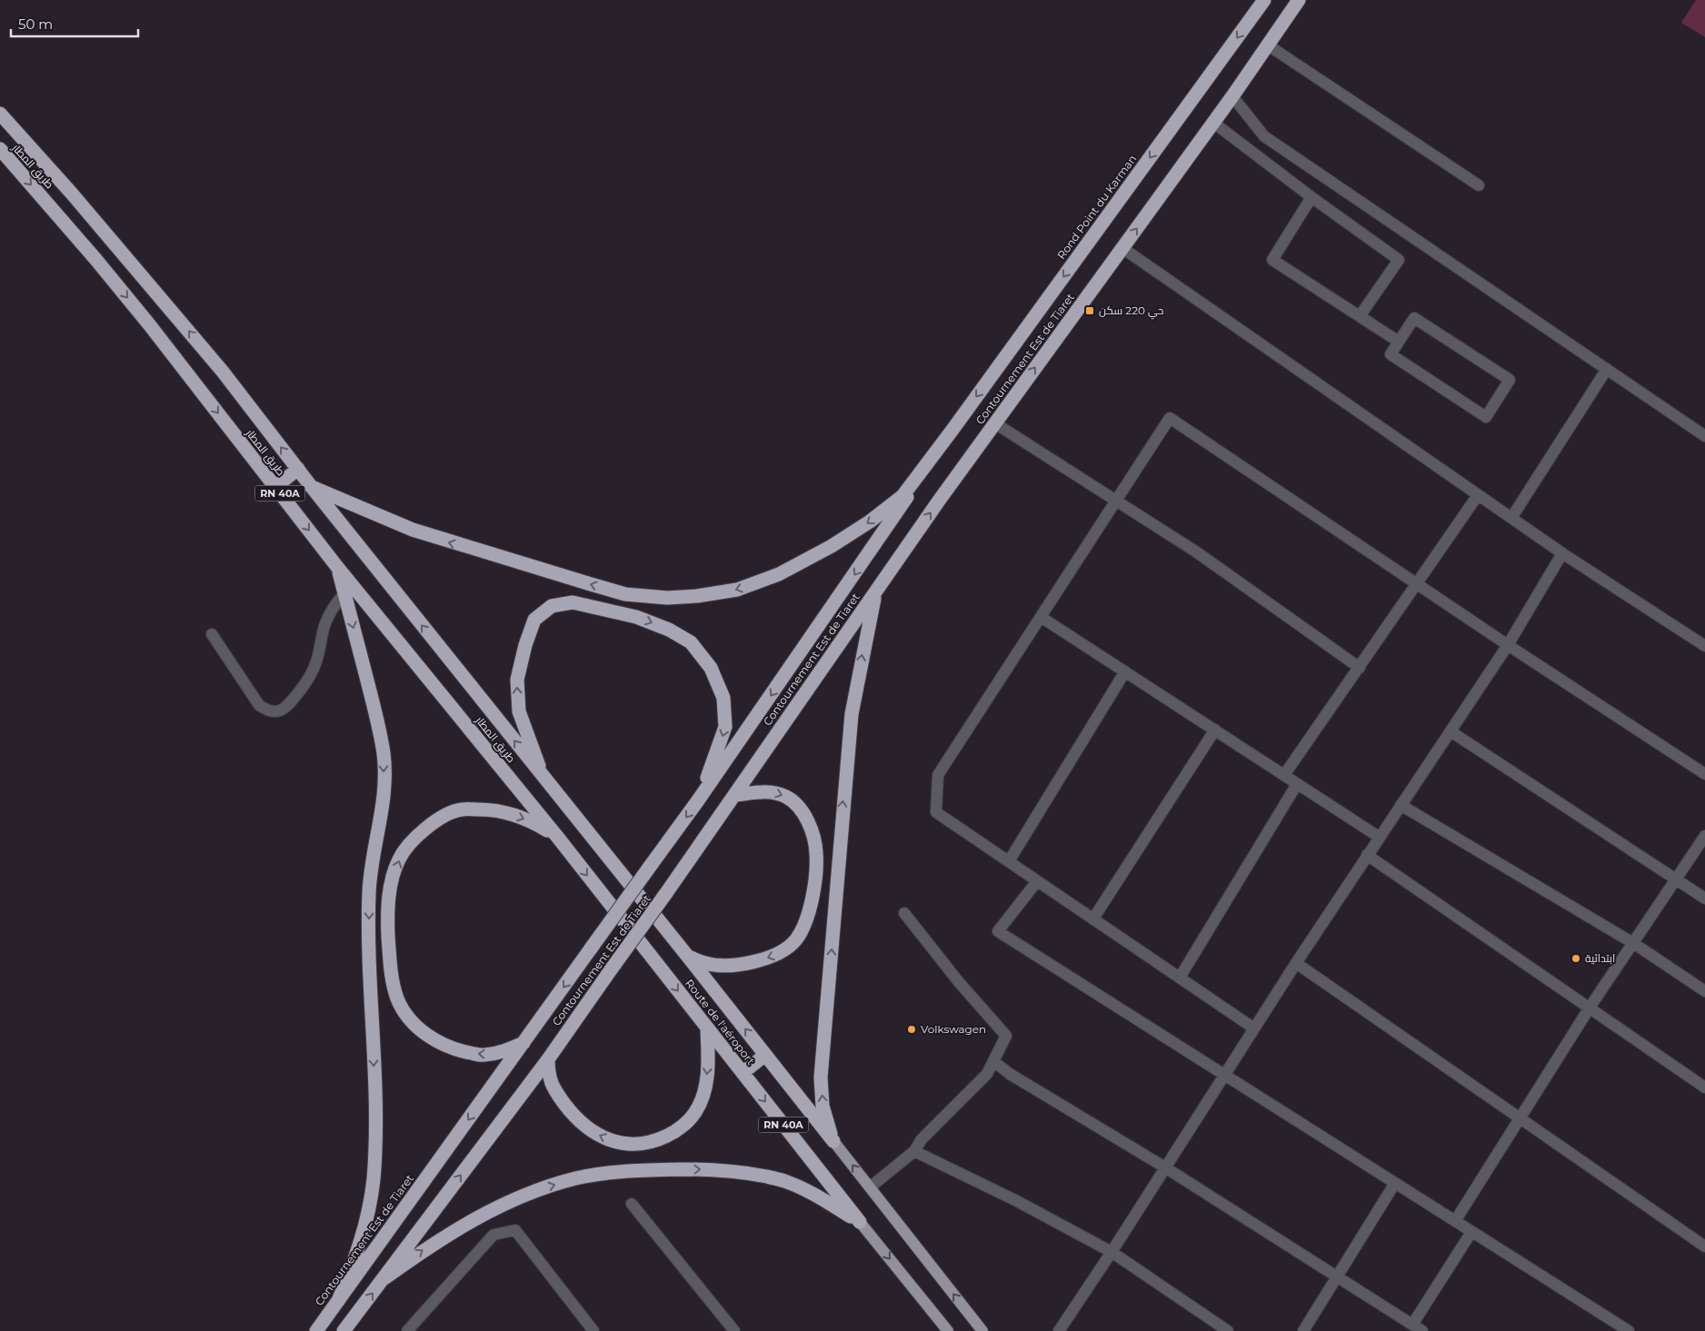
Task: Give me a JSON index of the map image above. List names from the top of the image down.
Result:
{
  "streets": {
    "highway": [
      "طريق المطار",
      "Rond Point du Karman",
      "Contournement Est de Tiaret",
      "RN 40A",
      "Route de l'aéroport"
    ]
  },
  "crossings": [
    ["طريق المطار", "Route de l'aéroport"],
    ["Rond Point du Karman", "Contournement Est de Tiaret"],
    ["RN 40A", "Route de l'aéroport"]
  ],
  "one_way": ["Rond Point du Karman"],
  "places": {
    "transit": ["حي 220 سكن"],
    "other": ["ابتدائية", "Volkswagen"]
  },
  "scale_bar": "50 m"
}
